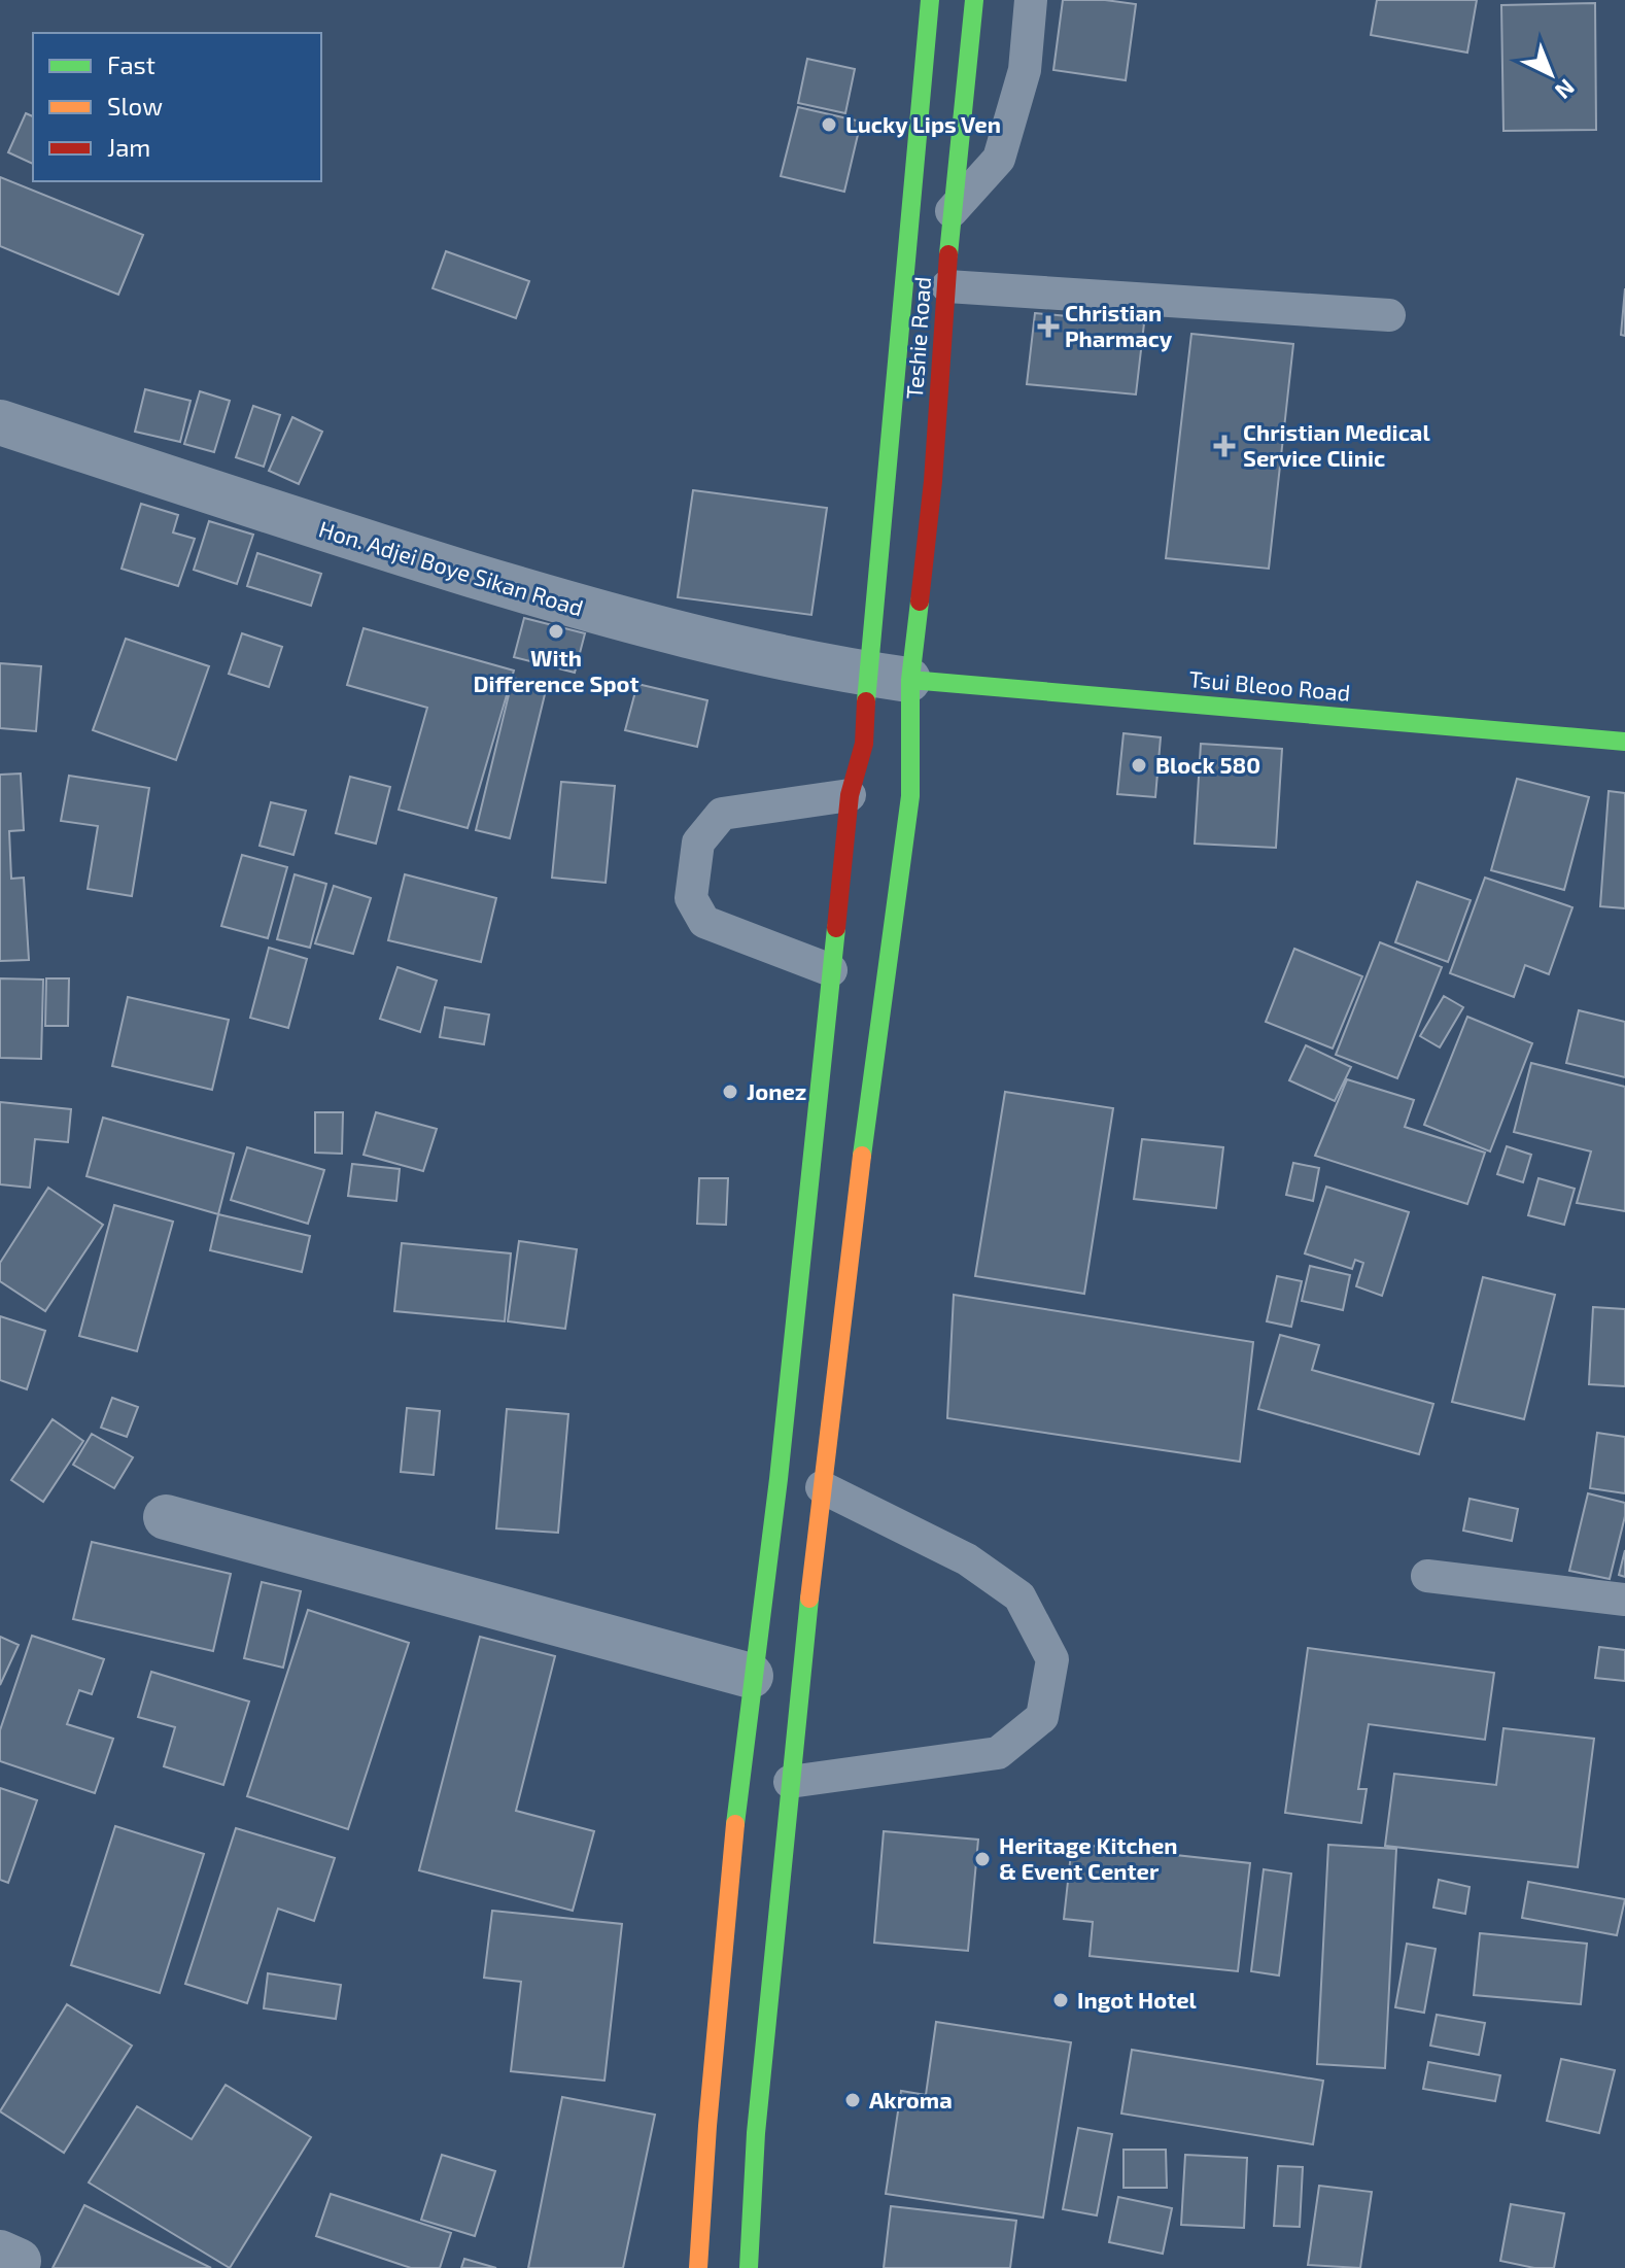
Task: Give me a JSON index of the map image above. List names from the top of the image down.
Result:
{
  "streets": {
    "main road": ["Teshie Road", "Tsui Bleoo Road"],
    "street": ["Hon. Adjei Boye Sikan Road"]
  },
  "crossings": [
    ["Teshie Road", "Hon. Adjei Boye Sikan Road"],
    ["Teshie Road", "Tsui Bleoo Road"],
    ["Hon. Adjei Boye Sikan Road", "Tsui Bleoo Road"]
  ],
  "places": {
    "other": [
      "Lucky Lips Ven",
      "With Difference Spot",
      "Block 580",
      "Jonez",
      "Heritage Kitchen & Event Center",
      "Ingot Hotel",
      "Akroma"
    ],
    "health": ["Christian Pharmacy", "Christian Medical Service Clinic"]
  },
  "legend": ["Fast", "Slow", "Jam"],
  "north": "bottom right"
}
